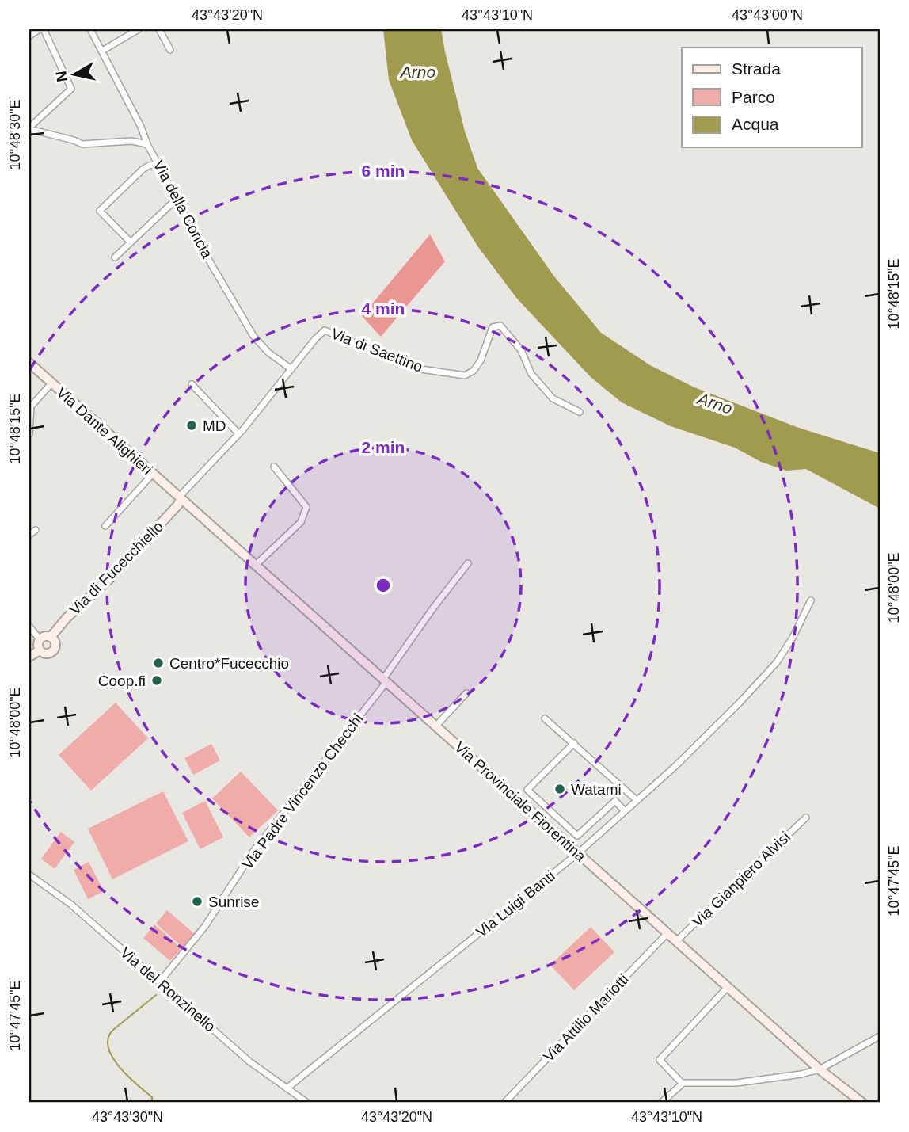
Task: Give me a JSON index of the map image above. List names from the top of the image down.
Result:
{
  "streets": {
    "main road": ["Via Dante Alighieri", "Via di Fucecchiello", "Via Provinciale Fiorentina"],
    "street": [
      "Via della Concia",
      "Via di Saettino",
      "Via Padre Vincenzo Checchi",
      "Via Gianpiero Alvisi",
      "Via Luigi Banti",
      "Via del Ronzinello",
      "Via Attilio Mariotti"
    ]
  },
  "crossings": [
    ["Via della Concia", "Via di Saettino"],
    ["Via di Saettino", "Via Dante Alighieri"],
    ["Via di Saettino", "Via di Fucecchiello"],
    ["Via di Saettino", "Via Provinciale Fiorentina"],
    ["Via Dante Alighieri", "Via di Fucecchiello"],
    ["Via Dante Alighieri", "Via Provinciale Fiorentina"],
    ["Via di Fucecchiello", "Via Provinciale Fiorentina"],
    ["Via Padre Vincenzo Checchi", "Via Provinciale Fiorentina"],
    ["Via Padre Vincenzo Checchi", "Via del Ronzinello"],
    ["Via Provinciale Fiorentina", "Via Gianpiero Alvisi"],
    ["Via Provinciale Fiorentina", "Via Luigi Banti"],
    ["Via Provinciale Fiorentina", "Via Attilio Mariotti"],
    ["Via Luigi Banti", "Via del Ronzinello"]
  ],
  "water": ["Arno"],
  "places": [
    "MD",
    "Centro*Fucecchio",
    "Coop.fi",
    "Watami",
    "Sunrise"
  ],
  "legend": ["Strada", "Parco", "Acqua"],
  "north": "left",
  "coordinates": [
    "43°43'20\"N",
    "43°43'10\"N",
    "43°43'00\"N",
    "10°48'30\"E",
    "10°48'15\"E",
    "10°48'00\"E",
    "10°47'45\"E",
    "43°43'30\"N"
  ],
  "rings": ["6 min", "4 min", "2 min"]
}
